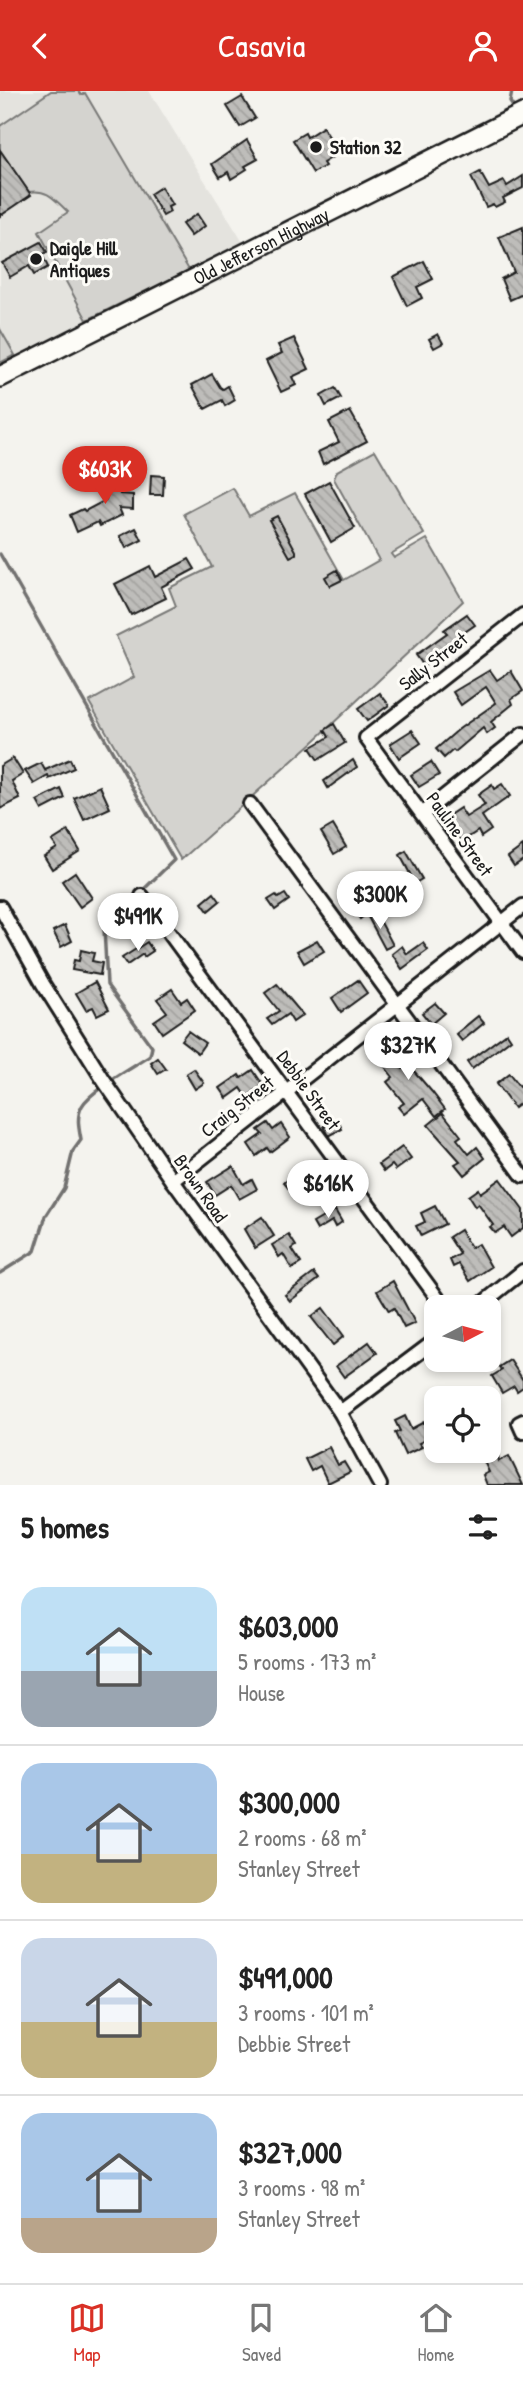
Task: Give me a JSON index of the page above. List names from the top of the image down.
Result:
{
  "streets": {
    "main road": ["Old Jefferson Highway"],
    "street": [
      "Sally Street",
      "Pauline Street",
      "Debbie Street",
      "Craig Street",
      "Brown Road"
    ]
  },
  "crossings": [
    ["Sally Street", "Pauline Street"],
    ["Pauline Street", "Craig Street"],
    ["Debbie Street", "Craig Street"],
    ["Craig Street", "Brown Road"]
  ],
  "places": ["Station 32", "Daigle Hill Antiques"],
  "north": "right",
  "page": {
    "header": "Casavia",
    "price": [
      "$603K",
      "$300K",
      "$491K",
      "$327K",
      "$616K"
    ],
    "heading": "5 homes",
    "list": [
      {
        "name": "$603,000",
        "note": "5 rooms · 173 m² · House"
      },
      {
        "name": "$300,000",
        "note": "2 rooms · 68 m² · Stanley Street"
      },
      {
        "name": "$491,000",
        "note": "3 rooms · 101 m² · Debbie Street"
      },
      {
        "name": "$327,000",
        "note": "3 rooms · 98 m² · Stanley Street"
      }
    ],
    "tabs": ["Map", "Saved", "Home"]
  }
}
